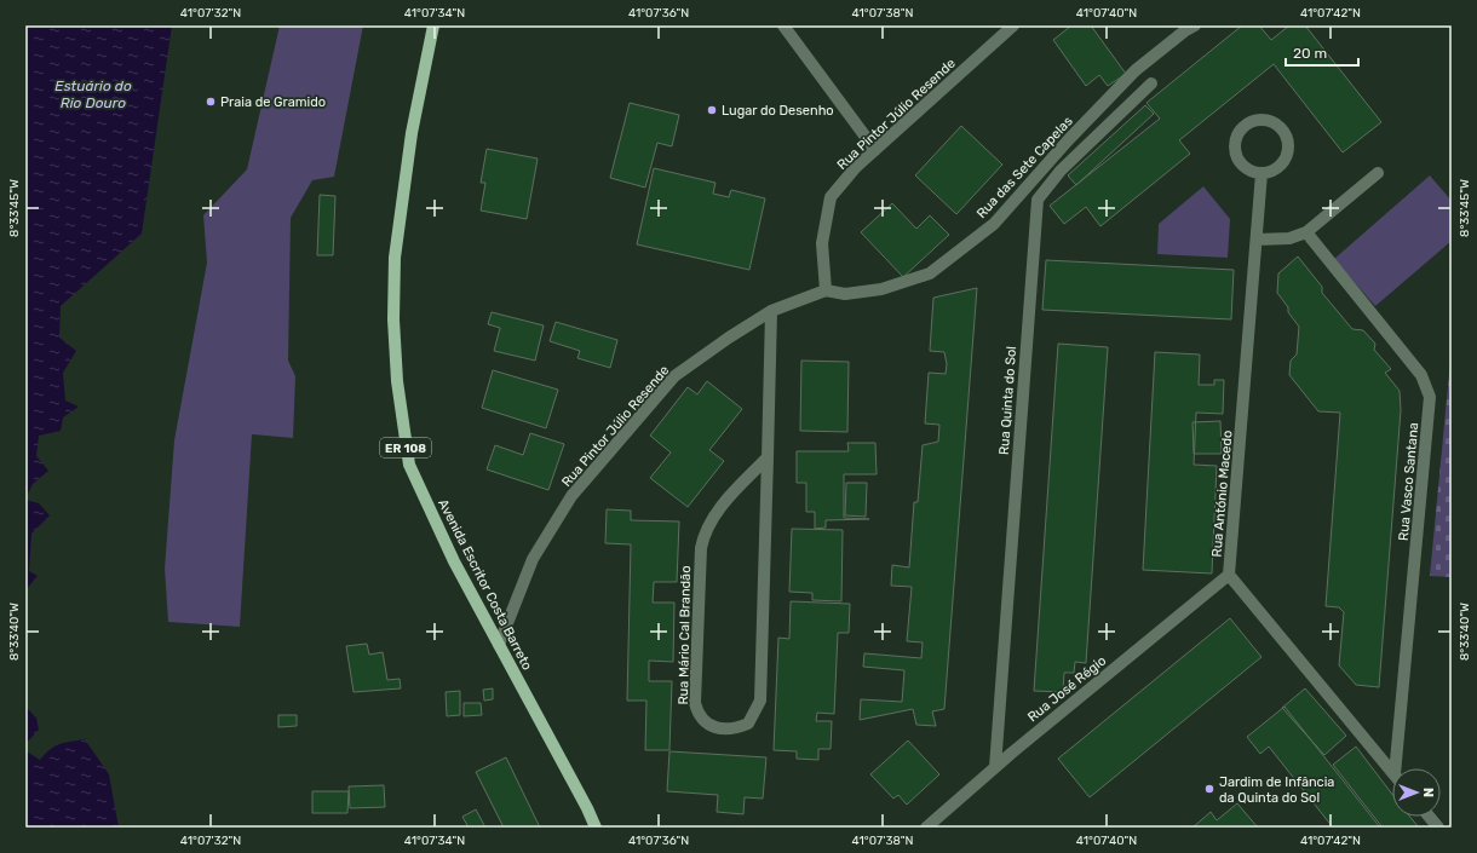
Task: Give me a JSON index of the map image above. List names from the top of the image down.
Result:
{
  "streets": {
    "main road": ["ER 108", "Avenida Escritor Costa Barreto"],
    "street": [
      "Rua Pintor Júlio Resende",
      "Rua das Sete Capelas",
      "Rua Quinta do Sol",
      "Rua Vasco Santana",
      "Rua António Macedo",
      "Rua Mário Cal Brandão",
      "Rua José Régio"
    ]
  },
  "crossings": [
    ["Rua Pintor Júlio Resende", "Rua das Sete Capelas"],
    ["Rua Pintor Júlio Resende", "Avenida Escritor Costa Barreto"],
    ["Rua Pintor Júlio Resende", "Rua Mário Cal Brandão"],
    ["Rua Quinta do Sol", "Rua José Régio"],
    ["Rua António Macedo", "Rua José Régio"]
  ],
  "water": ["Estuário do Rio Douro"],
  "places": ["Praia de Gramido", "Lugar do Desenho", "Jardim de Infância da Quinta do Sol"],
  "scale_bar": "20 m",
  "north": "right",
  "coordinates": [
    "41°07'32\"N",
    "41°07'34\"N",
    "41°07'36\"N",
    "41°07'38\"N",
    "41°07'40\"N",
    "41°07'42\"N",
    "8°33'45\"W",
    "8°33'40\"W"
  ]
}
